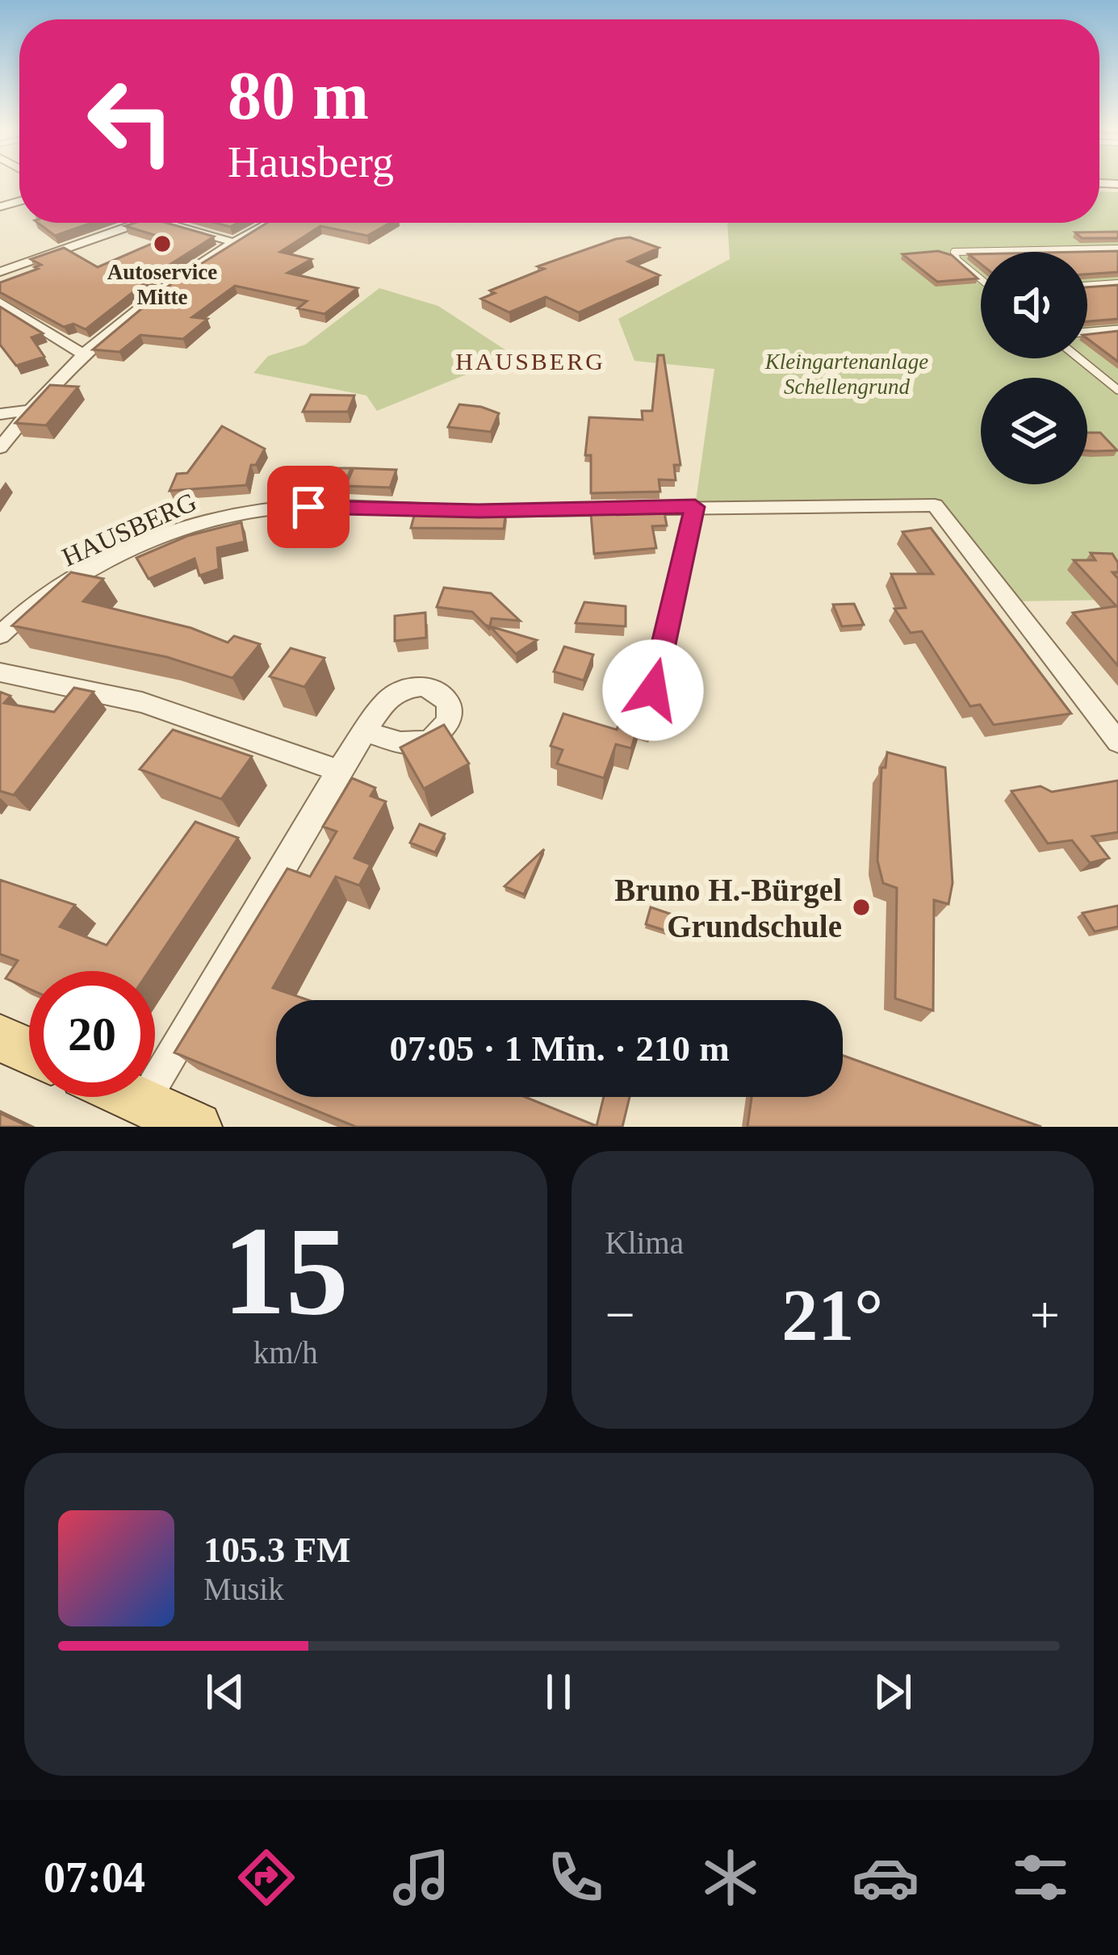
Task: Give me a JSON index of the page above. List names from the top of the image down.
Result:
{
  "streets": {
    "street": ["HAUSBERG"]
  },
  "districts": ["HAUSBERG"],
  "parks": ["Kleingartenanlage Schellengrund"],
  "places": ["Autoservice Mitte", "Bruno H.-Bürgel Grundschule"],
  "page": {
    "turn": ["80 m", "Hausberg"],
    "limit": "20",
    "trip": "07:05 · 1 Min. · 210 m",
    "tile": [
      ["15", "km/h"],
      "Klima"
    ],
    "heat": ["−", "21°", "+"],
    "song": ["105.3 FM", "Musik"],
    "tabs": "07:04"
  }
}
